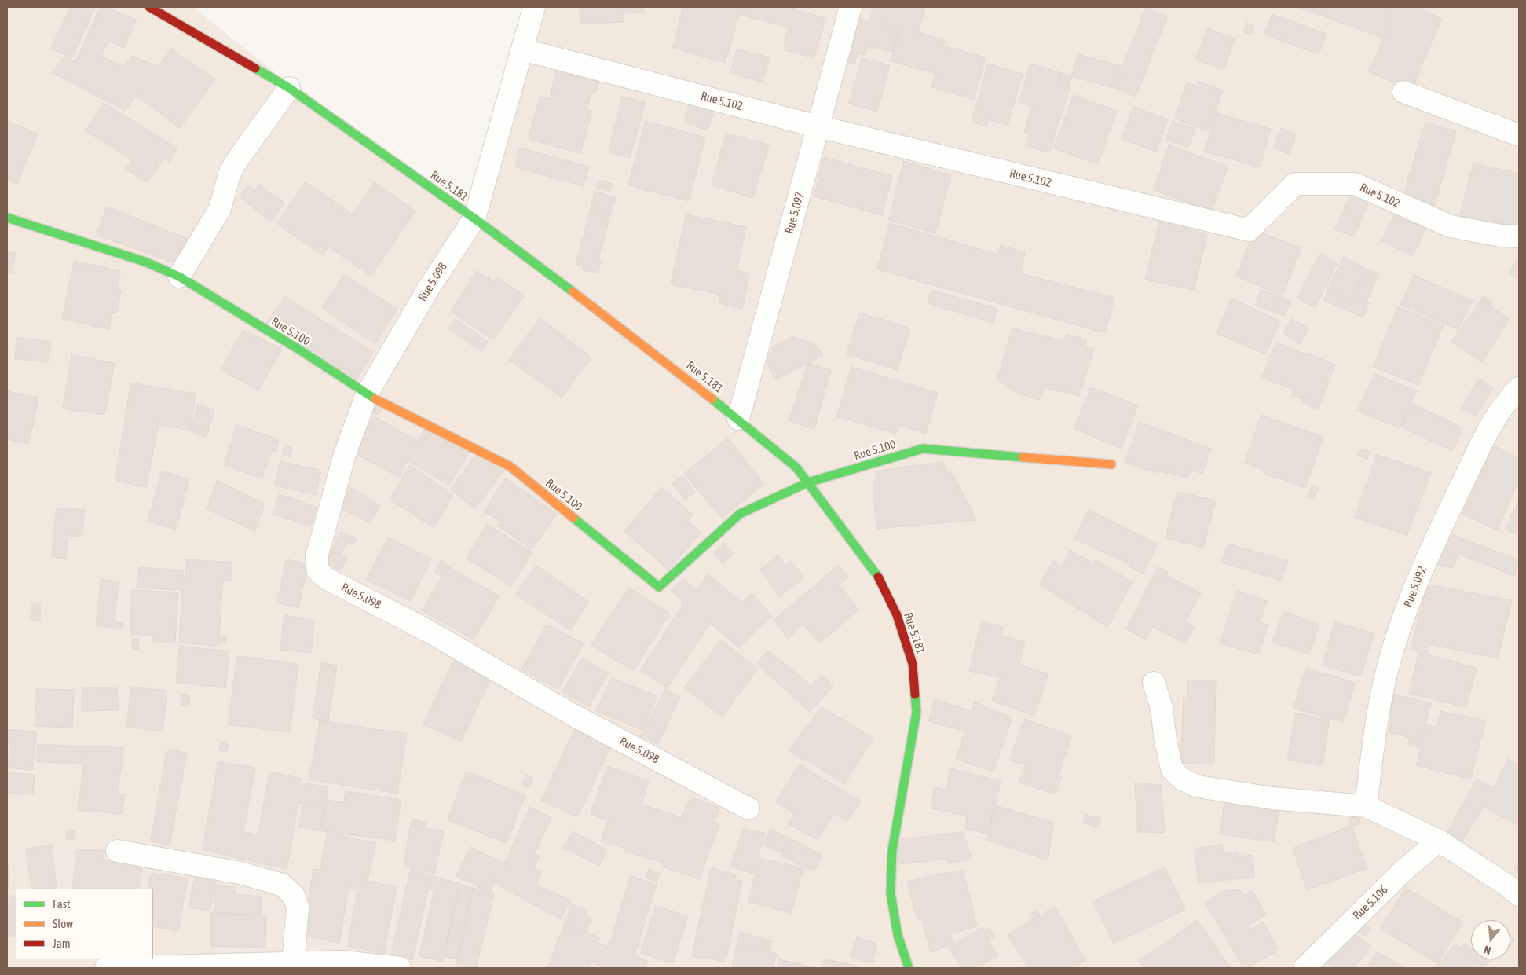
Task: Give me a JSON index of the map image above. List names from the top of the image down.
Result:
{
  "streets": {
    "street": [
      "Rue 5.102",
      "Rue 5.181",
      "Rue 5.097",
      "Rue 5.098",
      "Rue 5.100",
      "Rue 5.092",
      "Rue 5.106"
    ]
  },
  "crossings": [
    ["Rue 5.102", "Rue 5.097"],
    ["Rue 5.102", "Rue 5.098"],
    ["Rue 5.181", "Rue 5.097"],
    ["Rue 5.181", "Rue 5.098"],
    ["Rue 5.181", "Rue 5.100"],
    ["Rue 5.098", "Rue 5.100"]
  ],
  "legend": ["Fast", "Slow", "Jam"],
  "north": "bottom"
}
